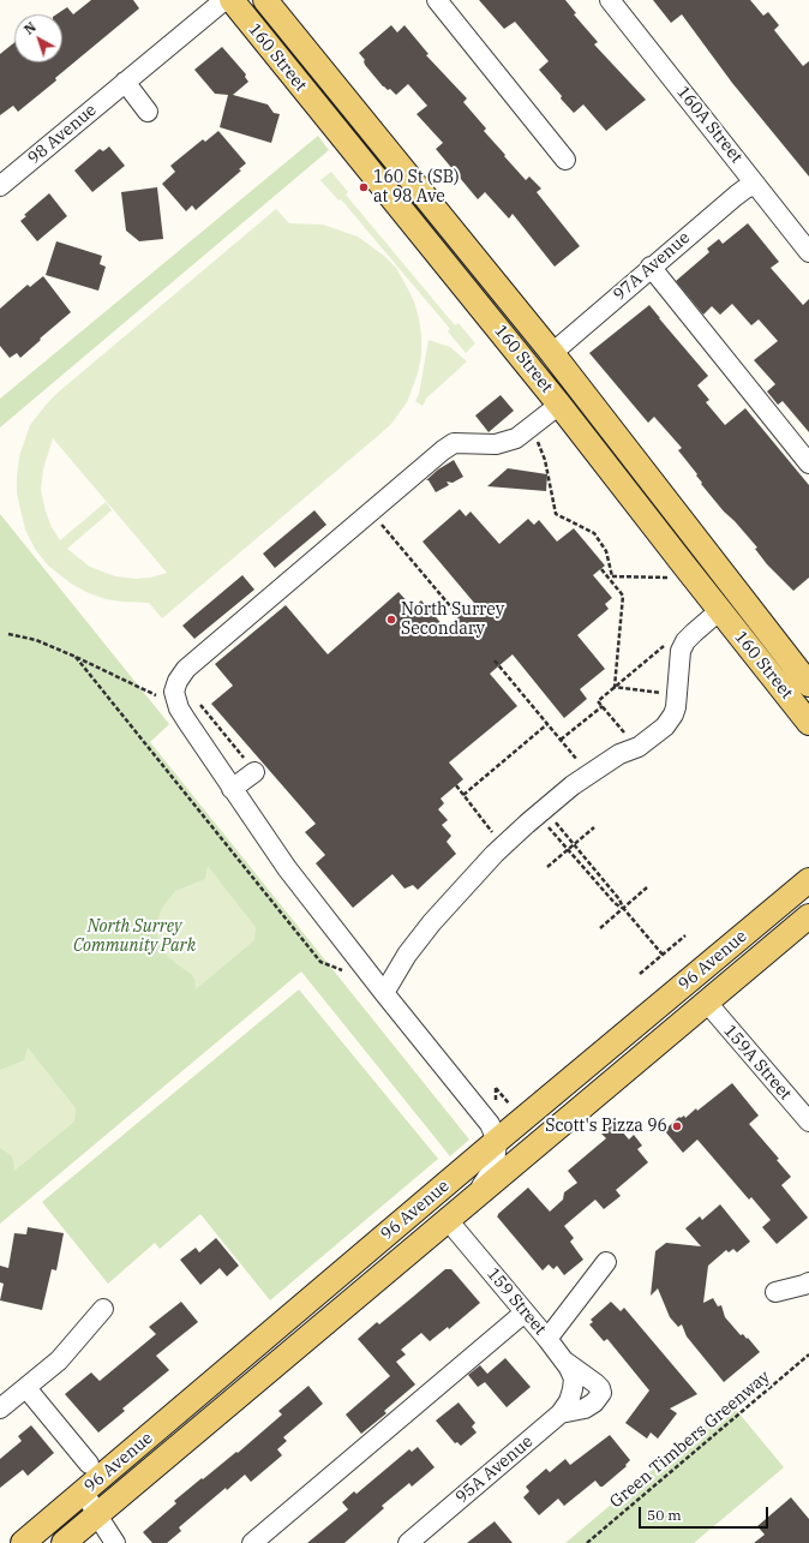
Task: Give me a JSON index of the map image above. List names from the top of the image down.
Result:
{
  "streets": {
    "main road": ["160 Street", "96 Avenue"],
    "street": [
      "160A Street",
      "98 Avenue",
      "97A Avenue",
      "159A Street",
      "159 Street",
      "95A Avenue"
    ],
    "path": ["Green Timbers Greenway"]
  },
  "crossings": [
    ["160 Street", "97A Avenue"],
    ["160A Street", "97A Avenue"],
    ["96 Avenue", "159A Street"],
    ["96 Avenue", "159 Street"],
    ["159 Street", "95A Avenue"]
  ],
  "parks": ["North Surrey Community Park"],
  "places": ["160 St (SB) at 98 Ave", "North Surrey Secondary", "Scott's Pizza 96"],
  "scale_bar": "50 m",
  "north": "top left"
}
